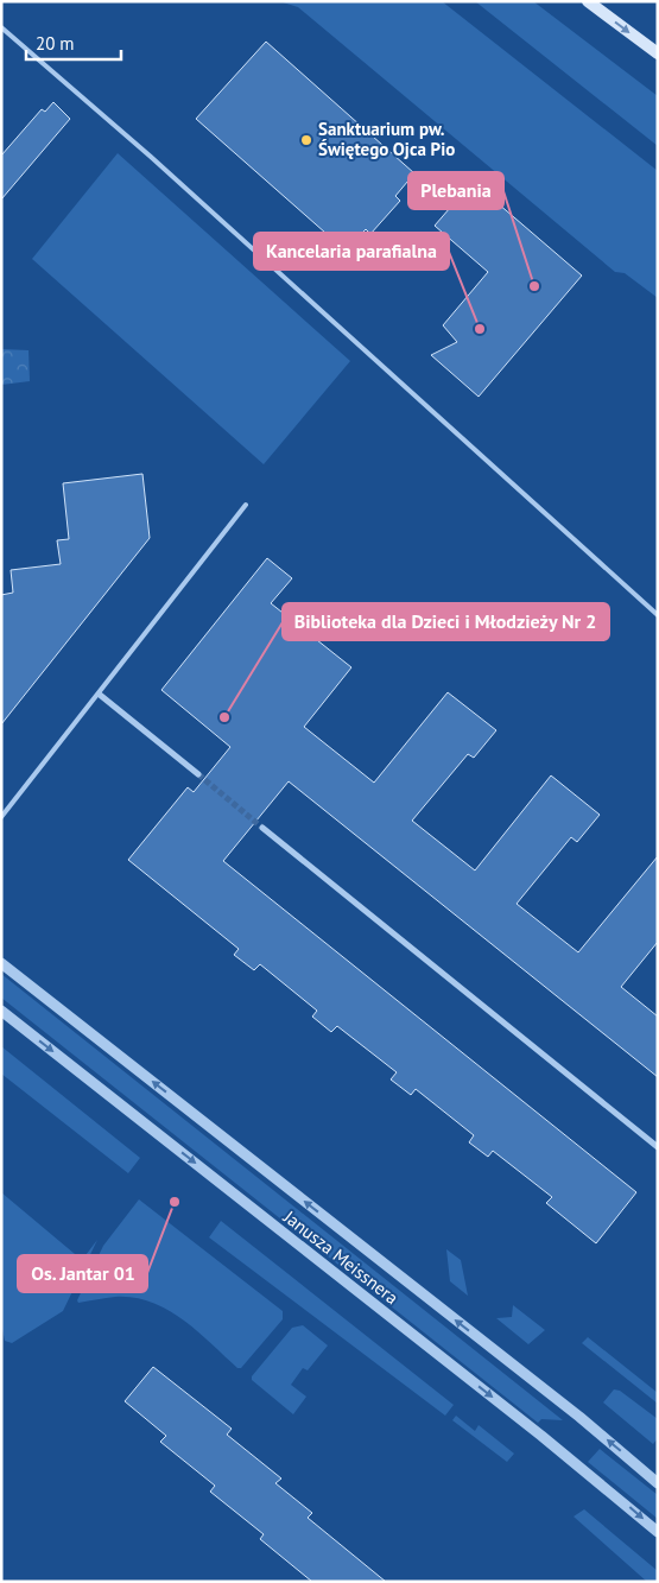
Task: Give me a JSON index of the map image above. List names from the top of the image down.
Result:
{
  "streets": {
    "street": ["Janusza Meissnera"]
  },
  "places": [
    "Sanktuarium pw. Świętego Ojca Pio",
    "Plebania",
    "Kancelaria parafialna",
    "Biblioteka dla Dzieci i Młodzieży Nr 2",
    "Os. Jantar 01"
  ],
  "scale_bar": "20 m"
}
